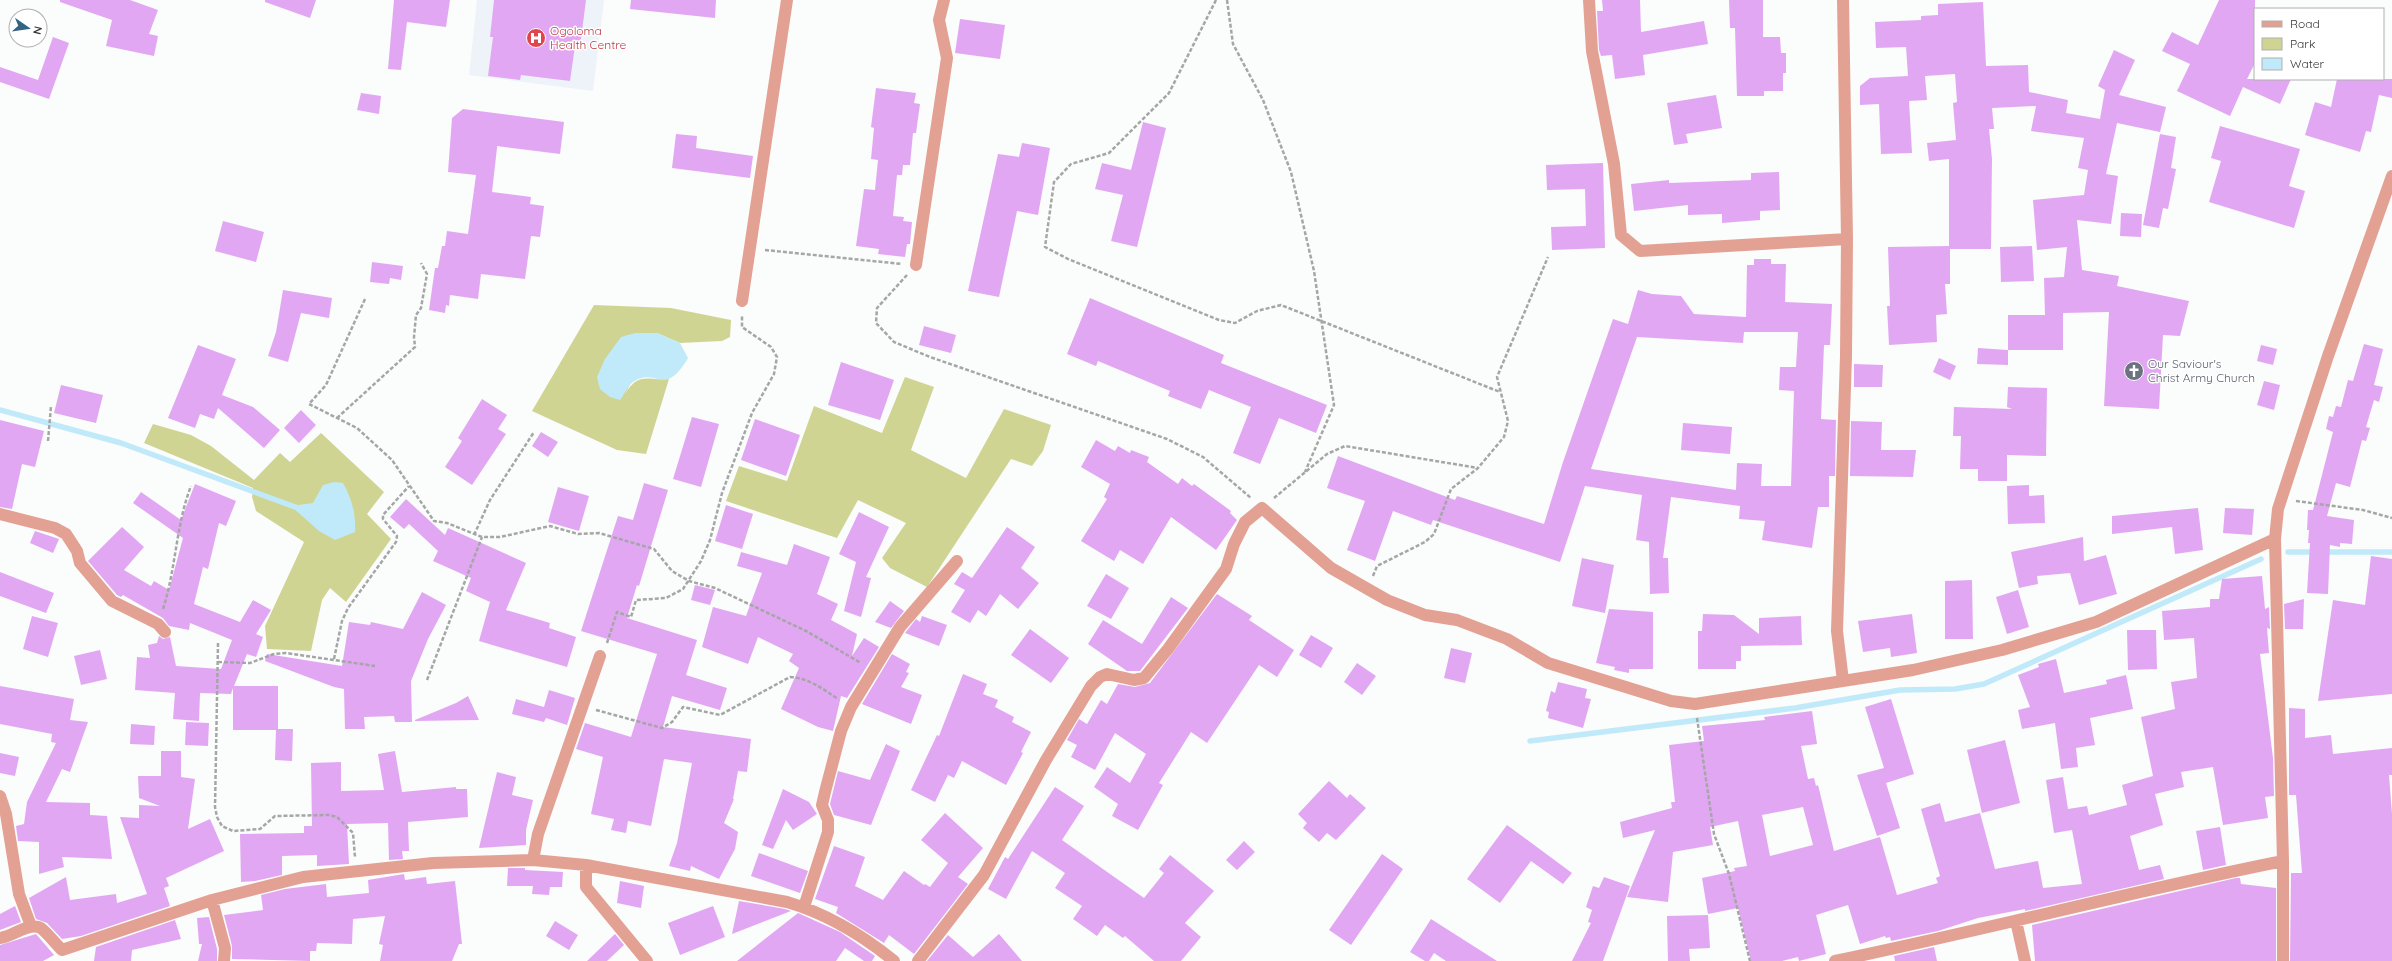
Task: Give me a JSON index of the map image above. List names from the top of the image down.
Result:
{
  "places": {
    "hospital": ["Ogoloma Health Centre"],
    "church": ["Our Saviour's Christ Army Church"]
  },
  "legend": ["Road", "Park", "Water"],
  "north": "right"
}
